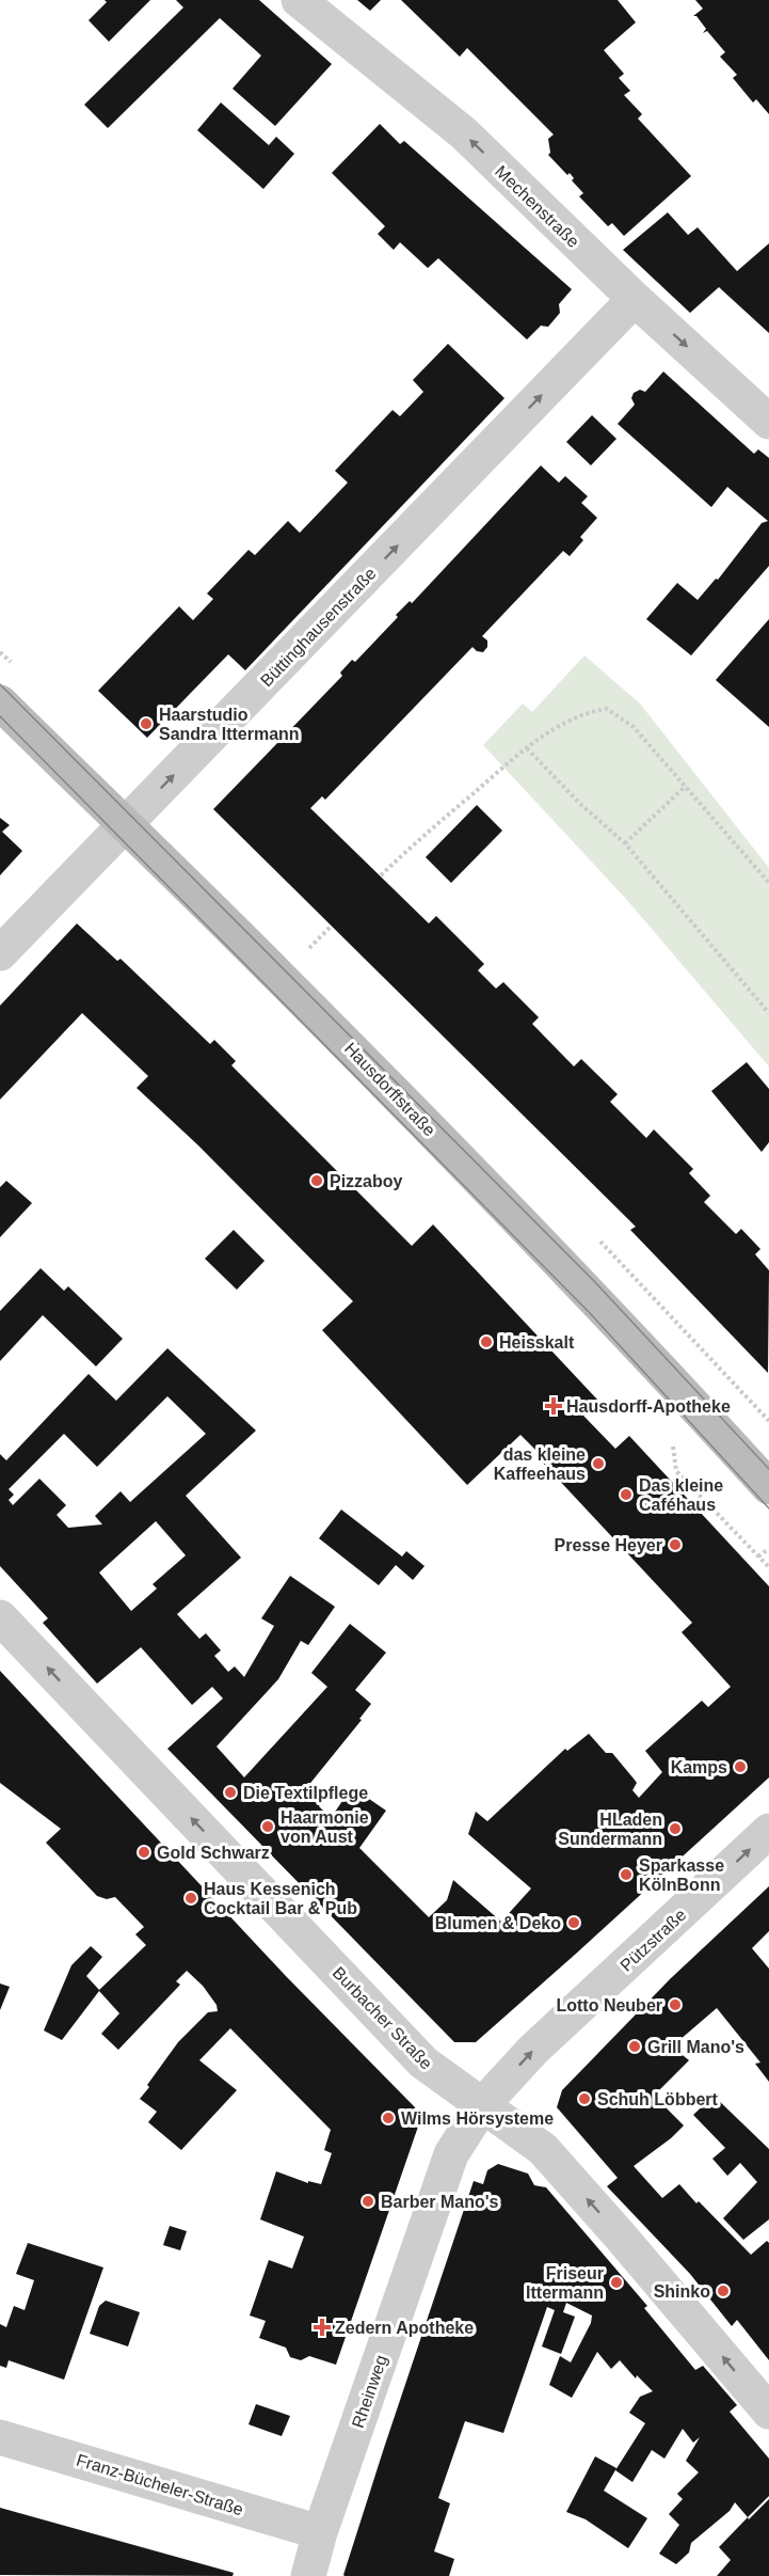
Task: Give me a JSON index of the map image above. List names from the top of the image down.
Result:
{
  "streets": {
    "main road": ["Hausdorffstraße"],
    "street": [
      "Mechenstraße",
      "Büttinghausenstraße",
      "Pützstraße",
      "Burbacher Straße",
      "Rheinweg",
      "Franz-Bücheler-Straße"
    ]
  },
  "crossings": [
    ["Mechenstraße", "Büttinghausenstraße"],
    ["Büttinghausenstraße", "Hausdorffstraße"],
    ["Pützstraße", "Burbacher Straße"],
    ["Pützstraße", "Rheinweg"],
    ["Burbacher Straße", "Rheinweg"],
    ["Rheinweg", "Franz-Bücheler-Straße"]
  ],
  "one_way": ["Büttinghausenstraße", "Pützstraße", "Burbacher Straße"],
  "places": {
    "other": [
      "Haarstudio Sandra Ittermann",
      "Pizzaboy",
      "Heisskalt",
      "das kleine Kaffeehaus",
      "Das kleine Caféhaus",
      "Presse Heyer",
      "Kamps",
      "Die Textilpflege",
      "Haarmonie von Aust",
      "HLaden Sundermann",
      "Gold Schwarz",
      "Sparkasse KölnBonn",
      "Haus Kessenich Cocktail Bar & Pub",
      "Blumen & Deko",
      "Lotto Neuber",
      "Grill Mano's",
      "Schuh Löbbert",
      "Wilms Hörsysteme",
      "Barber Mano's",
      "Friseur Ittermann",
      "Shinko"
    ],
    "health": ["Hausdorff-Apotheke", "Zedern Apotheke"]
  }
}
